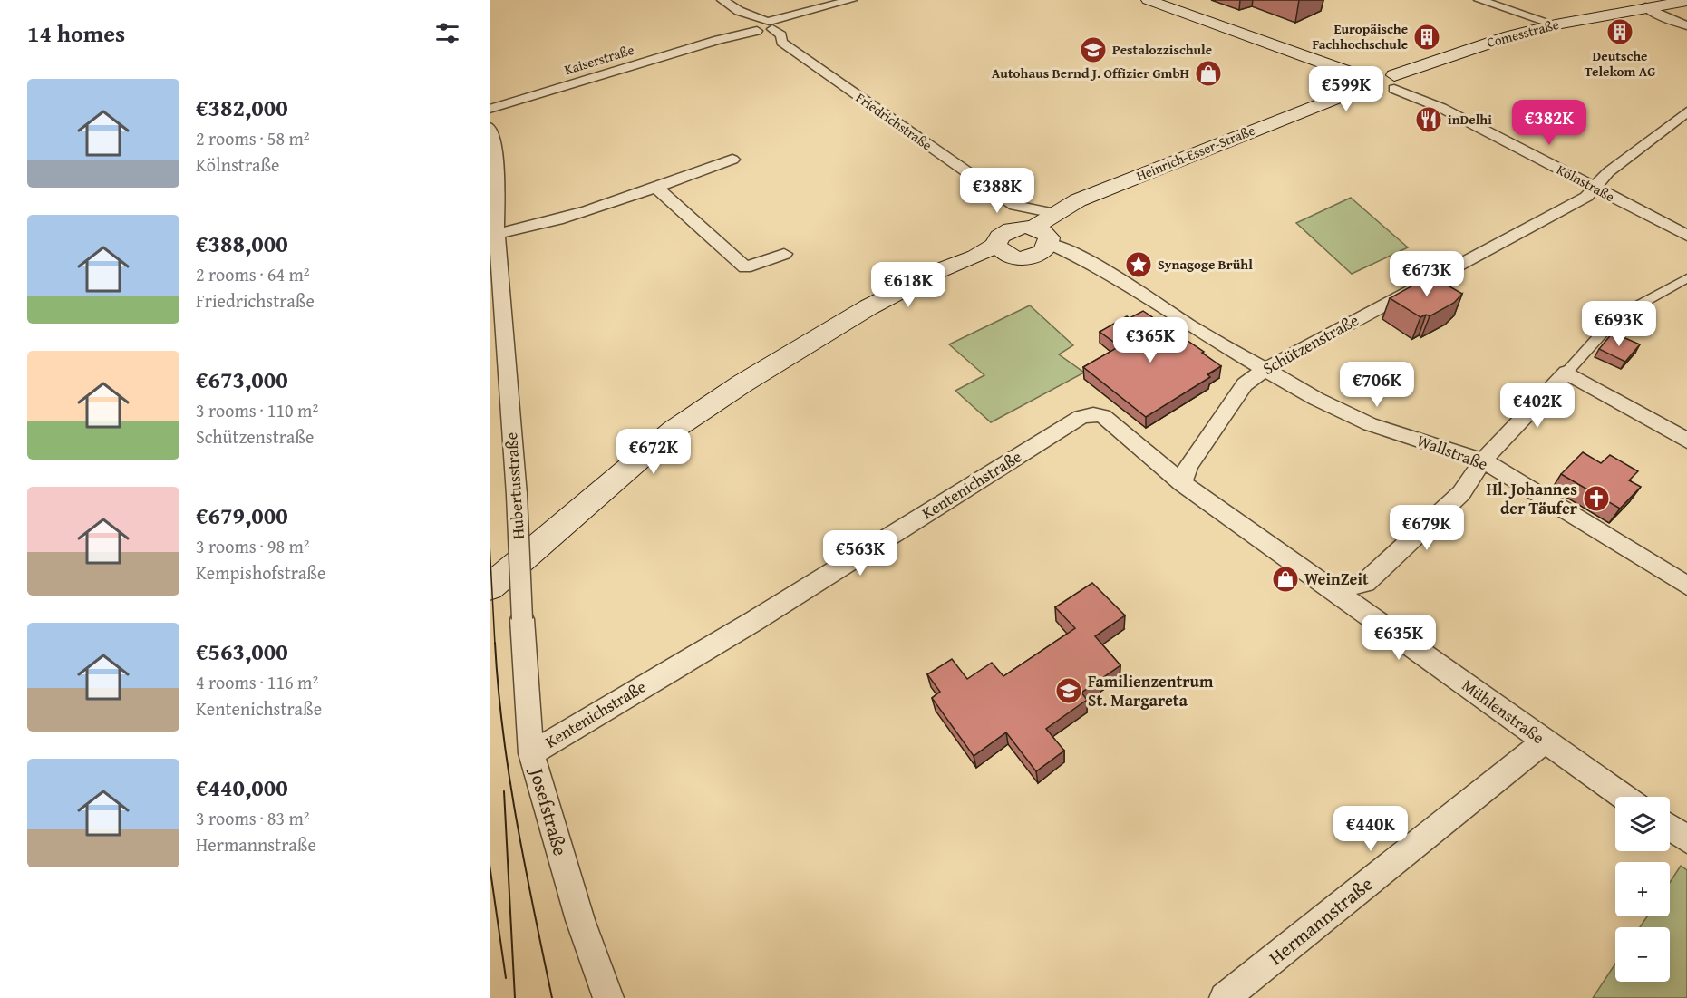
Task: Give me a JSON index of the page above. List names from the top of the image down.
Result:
{
  "streets": {
    "main road": ["Comesstraße", "Heinrich-Esser-Straße"],
    "street": [
      "Kaiserstraße",
      "Friedrichstraße",
      "Kölnstraße",
      "Schützenstraße",
      "Wallstraße",
      "Kentenichstraße",
      "Hubertusstraße",
      "Mühlenstraße",
      "Josefstraße",
      "Hermannstraße"
    ]
  },
  "crossings": [
    ["Comesstraße", "Heinrich-Esser-Straße"],
    ["Comesstraße", "Kölnstraße"],
    ["Kaiserstraße", "Friedrichstraße"],
    ["Friedrichstraße", "Heinrich-Esser-Straße"],
    ["Heinrich-Esser-Straße", "Kölnstraße"],
    ["Heinrich-Esser-Straße", "Wallstraße"],
    ["Kölnstraße", "Schützenstraße"],
    ["Schützenstraße", "Wallstraße"],
    ["Schützenstraße", "Kentenichstraße"],
    ["Schützenstraße", "Mühlenstraße"],
    ["Kentenichstraße", "Mühlenstraße"],
    ["Kentenichstraße", "Josefstraße"],
    ["Hubertusstraße", "Josefstraße"],
    ["Mühlenstraße", "Hermannstraße"]
  ],
  "places": {
    "building": ["Deutsche Telekom AG", "Europäische Fachhochschule"],
    "school or university": ["Pestalozzischule", "Familienzentrum St. Margareta"],
    "shop": ["Autohaus Bernd J. Offizier GmbH", "WeinZeit"],
    "restaurant": ["inDelhi"],
    "place": ["Synagoge Brühl"],
    "church": ["Hl. Johannes der Täufer"]
  },
  "page": {
    "heading": "14 homes",
    "list": [
      {
        "name": "€382,000",
        "note": "2 rooms · 58 m² · Kölnstraße"
      },
      {
        "name": "€388,000",
        "note": "2 rooms · 64 m² · Friedrichstraße"
      },
      {
        "name": "€673,000",
        "note": "3 rooms · 110 m² · Schützenstraße"
      },
      {
        "name": "€679,000",
        "note": "3 rooms · 98 m² · Kempishofstraße"
      },
      {
        "name": "€563,000",
        "note": "4 rooms · 116 m² · Kentenichstraße"
      },
      {
        "name": "€440,000",
        "note": "3 rooms · 83 m² · Hermannstraße"
      }
    ],
    "price": [
      "€599K",
      "€382K",
      "€388K",
      "€673K",
      "€618K",
      "€693K",
      "€365K",
      "€706K",
      "€402K",
      "€672K",
      "€679K",
      "€563K",
      "€635K",
      "€440K"
    ],
    "map_buttons": ["+", "−"]
  }
}
